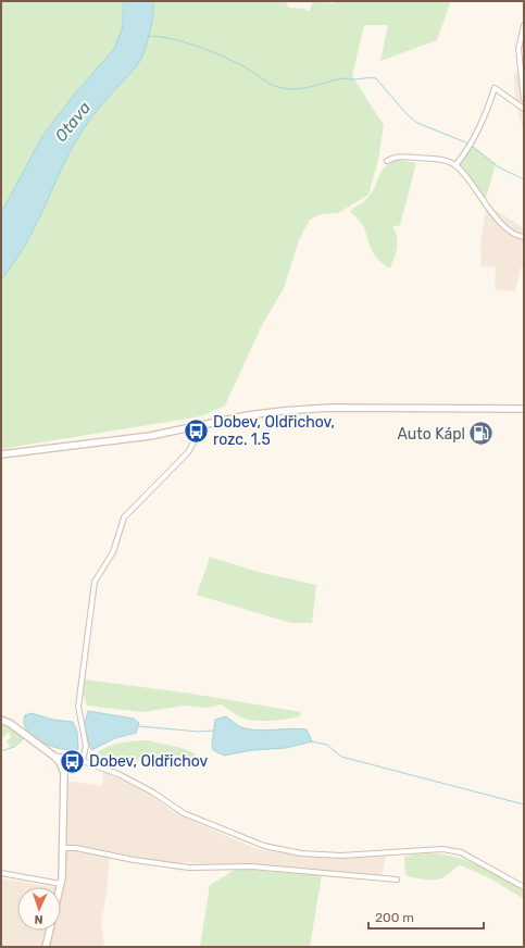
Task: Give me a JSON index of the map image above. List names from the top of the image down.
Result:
{
  "water": ["Otava"],
  "places": {
    "bus stop": ["Dobev, Oldřichov, rozc. 1.5", "Dobev, Oldřichov"],
    "fuel station": ["Auto Kápl"]
  },
  "scale_bar": "200 m",
  "north": "bottom"
}
